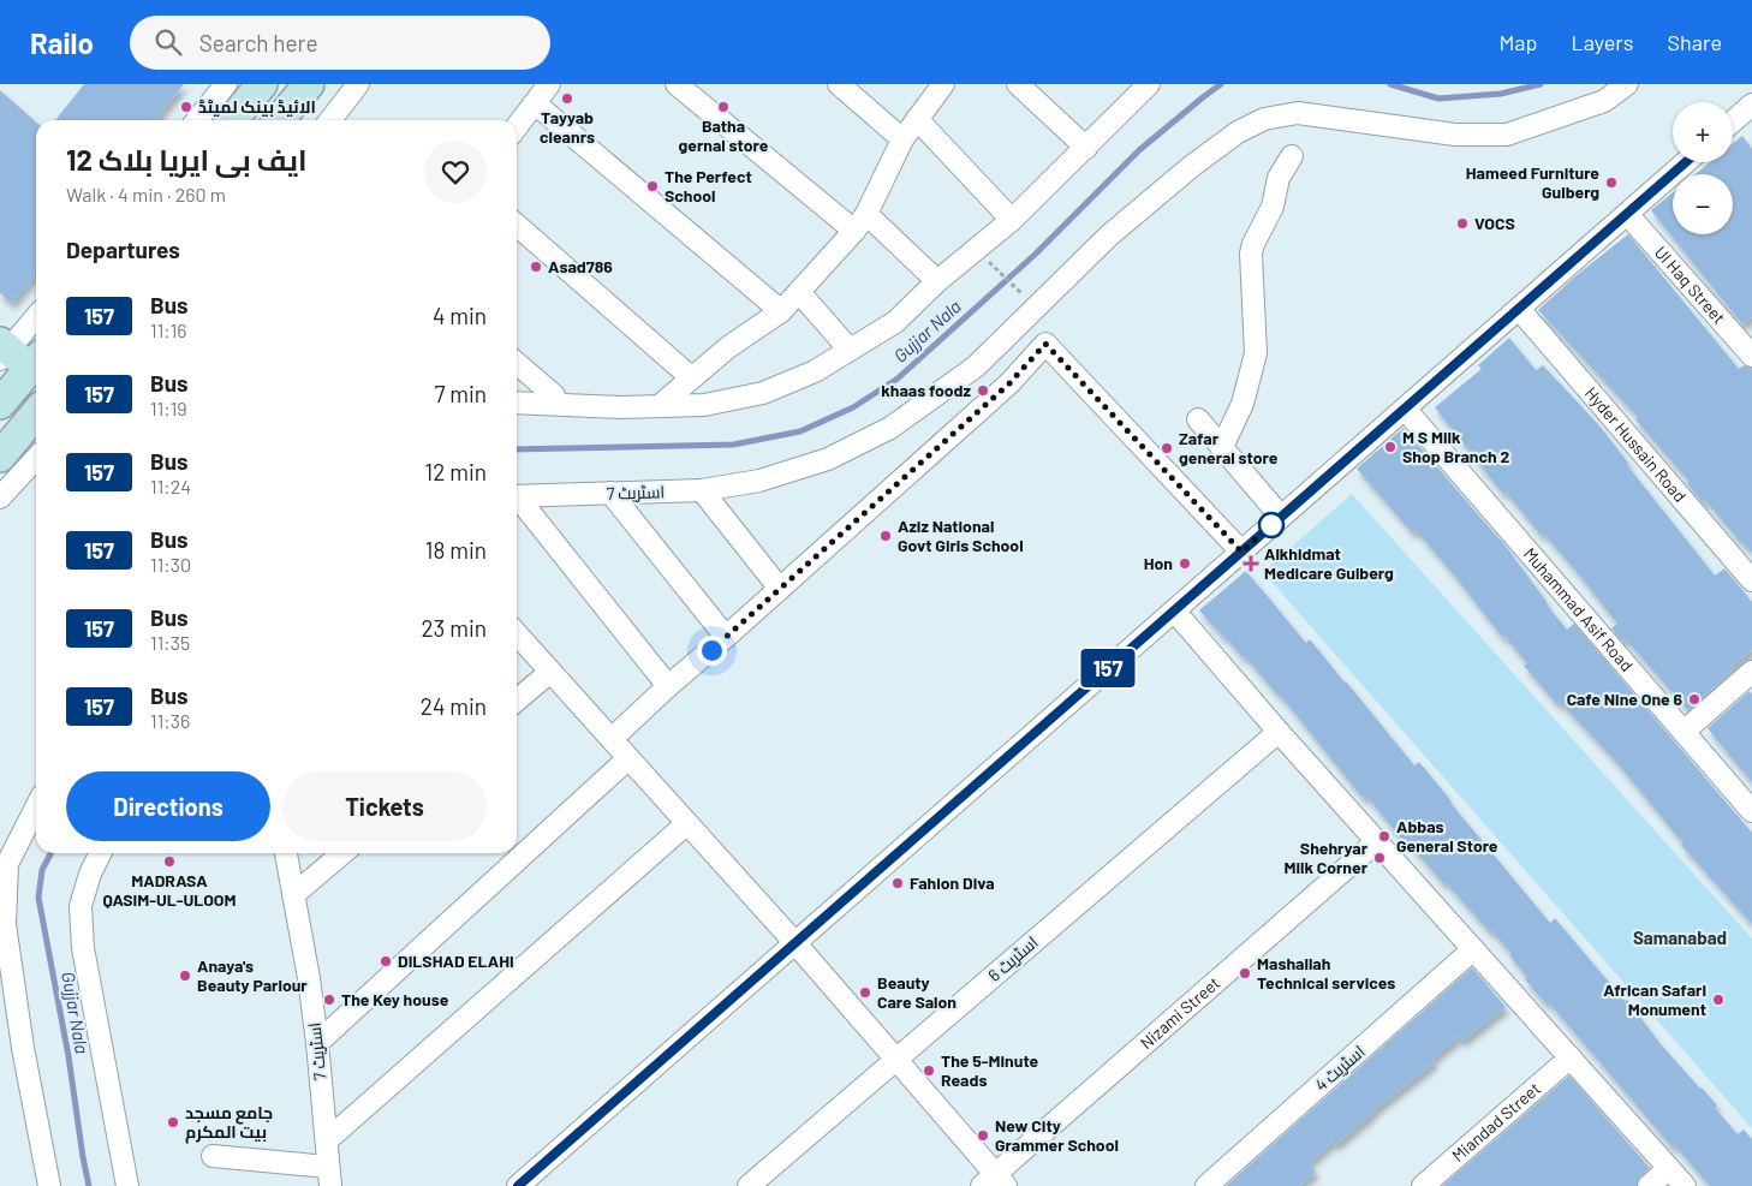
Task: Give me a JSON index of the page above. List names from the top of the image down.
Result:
{
  "streets": {
    "street": [
      "Ul Haq Street",
      "Hyder Hussain Road",
      "اسٹریٹ 7",
      "Muhammad Asif Road",
      "اسٹریٹ 6",
      "Nizami Street",
      "اسٹریٹ 4",
      "Miandad Street"
    ]
  },
  "districts": ["Samanabad"],
  "water": ["Gujjar Nala"],
  "places": {
    "other": [
      "Tayyab cleanrs",
      "الائیڈ بینک لمیٹڈ",
      "Batha gernal store",
      "Hameed Furniture Gulberg",
      "The Perfect School",
      "VOCS",
      "Asad786",
      "khaas foodz",
      "M S Milk Shop Branch 2",
      "Zafar general store",
      "Aziz National Govt Girls School",
      "Hon",
      "Cafe Nine One 6",
      "Abbas General Store",
      "Shehryar Milk Corner",
      "MADRASA QASIM-UL-ULOOM",
      "Fahion Diva",
      "DILSHAD ELAHI",
      "Mashallah Technical services",
      "Anaya's Beauty Parlour",
      "Beauty Care Salon",
      "The Key house",
      "African Safari Monument",
      "The 5-Minute Reads",
      "جامع مسجد بیت المکرم",
      "New City Grammer School"
    ],
    "health": ["Alkhidmat Medicare Gulberg"]
  },
  "lines": ["bus line 157"],
  "page": {
    "header": "Railo",
    "search": "Search here",
    "nav": ["Map", "Layers", "Share"],
    "on_map": "157",
    "map_buttons": ["+", "−"],
    "heading": [
      ["ایف بی ایریا بلاک 12", "Walk · 4 min · 260 m"],
      "Departures"
    ],
    "list": [
      {
        "mark": "157",
        "name": "Bus",
        "note": "11:16",
        "value": "4 min"
      },
      {
        "mark": "157",
        "name": "Bus",
        "note": "11:19",
        "value": "7 min"
      },
      {
        "mark": "157",
        "name": "Bus",
        "note": "11:24",
        "value": "12 min"
      },
      {
        "mark": "157",
        "name": "Bus",
        "note": "11:30",
        "value": "18 min"
      },
      {
        "mark": "157",
        "name": "Bus",
        "note": "11:35",
        "value": "23 min"
      },
      {
        "mark": "157",
        "name": "Bus",
        "note": "11:36",
        "value": "24 min"
      }
    ],
    "buttons": ["Directions", "Tickets"]
  }
}
